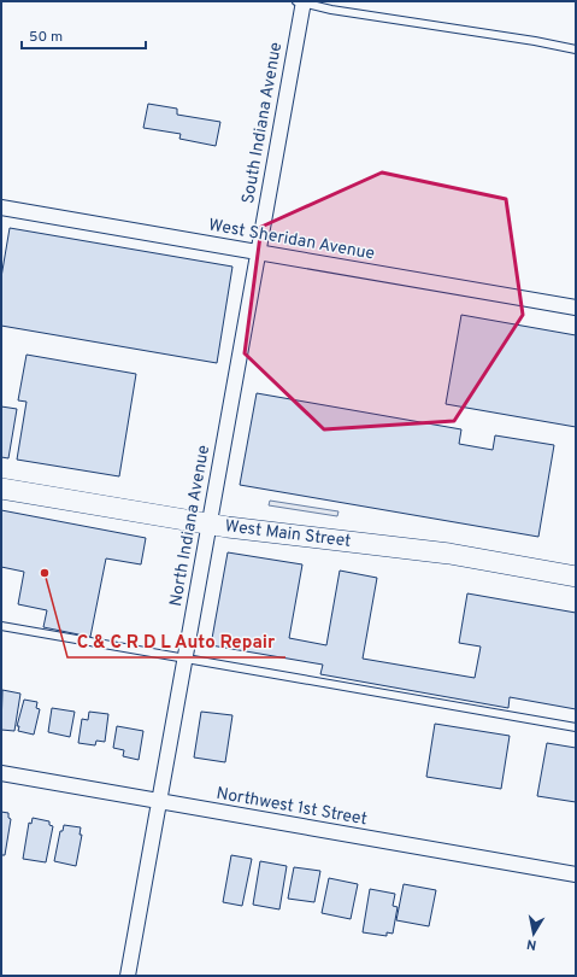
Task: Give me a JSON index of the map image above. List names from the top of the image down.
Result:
{
  "streets": {
    "main road": ["West Main Street"],
    "street": [
      "South Indiana Avenue",
      "West Sheridan Avenue",
      "North Indiana Avenue",
      "Northwest 1st Street"
    ]
  },
  "crossings": [
    ["South Indiana Avenue", "West Sheridan Avenue"],
    ["South Indiana Avenue", "North Indiana Avenue"],
    ["West Sheridan Avenue", "North Indiana Avenue"],
    ["North Indiana Avenue", "West Main Street"],
    ["North Indiana Avenue", "Northwest 1st Street"]
  ],
  "places": ["C & C R D L Auto Repair"],
  "scale_bar": "50 m",
  "north": "bottom"
}
